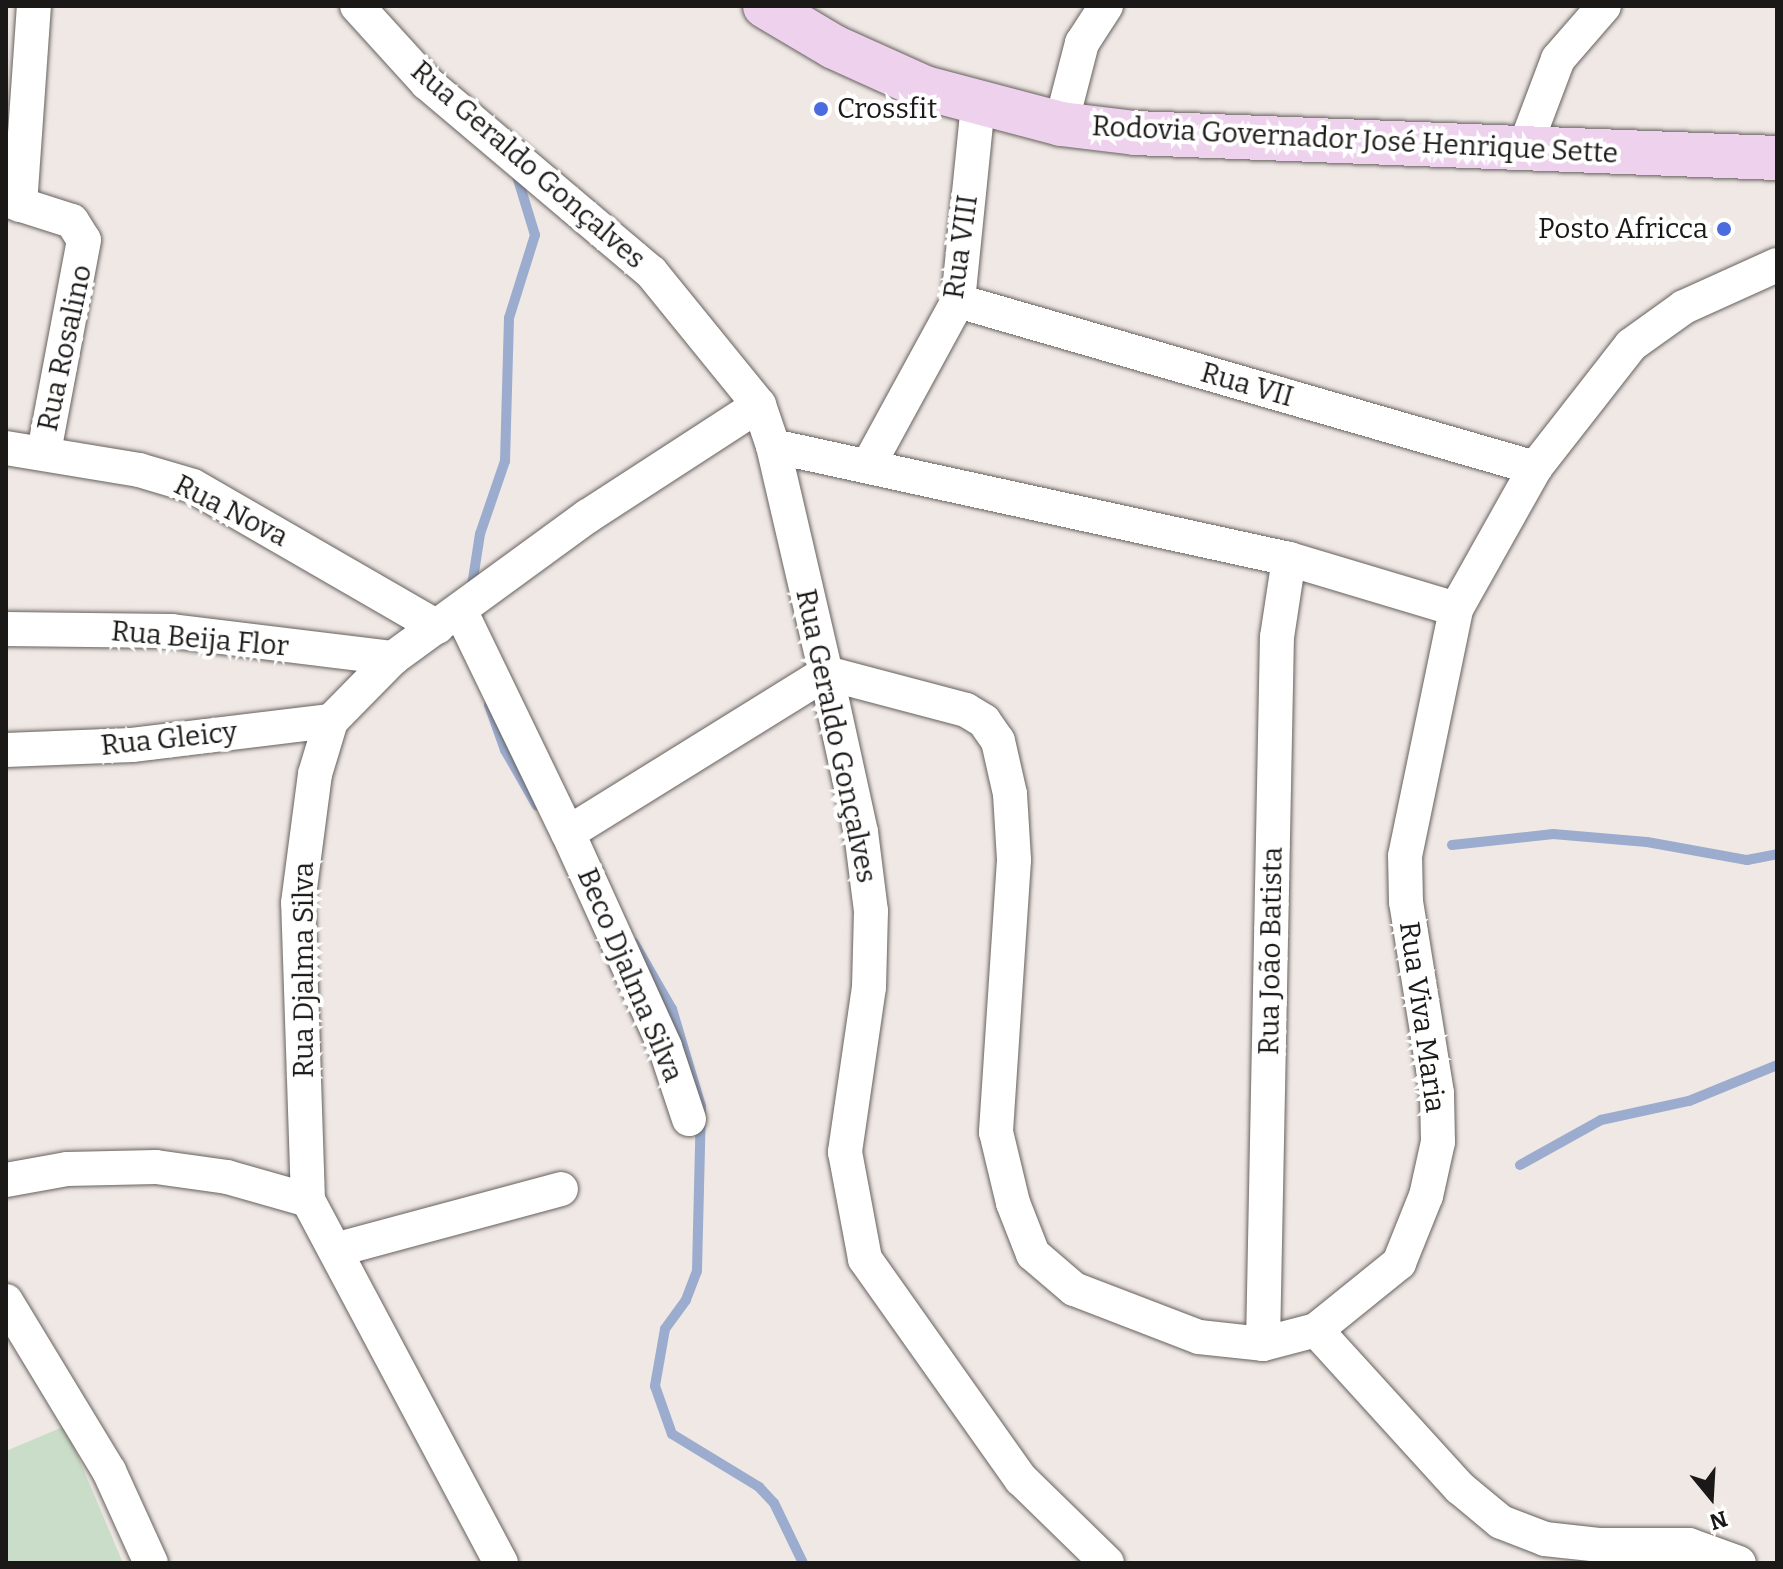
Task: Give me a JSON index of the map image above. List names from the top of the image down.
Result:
{
  "streets": {
    "main road": ["Rodovia Governador José Henrique Sette"],
    "street": [
      "Rua Geraldo Gonçalves",
      "Rua VIII",
      "Rua Rosalino",
      "Rua VII",
      "Rua Nova",
      "Rua Beija Flor",
      "Rua Gleicy",
      "Rua João Batista",
      "Rua Djalma Silva",
      "Beco Djalma Silva",
      "Rua Viva Maria"
    ]
  },
  "crossings": [
    ["Rodovia Governador José Henrique Sette", "Rua VIII"],
    ["Rua Geraldo Gonçalves", "Rua Djalma Silva"],
    ["Rua Geraldo Gonçalves", "Beco Djalma Silva"],
    ["Rua Geraldo Gonçalves", "Rua Viva Maria"],
    ["Rua VIII", "Rua VII"],
    ["Rua Rosalino", "Rua Nova"],
    ["Rua VII", "Rua Viva Maria"],
    ["Rua Nova", "Rua Djalma Silva"],
    ["Rua Nova", "Beco Djalma Silva"],
    ["Rua Beija Flor", "Rua Djalma Silva"],
    ["Rua Gleicy", "Rua Djalma Silva"],
    ["Rua João Batista", "Rua Viva Maria"],
    ["Rua Djalma Silva", "Beco Djalma Silva"],
    ["Beco Djalma Silva", "Rua Viva Maria"]
  ],
  "places": ["Crossfit", "Posto Africca"],
  "north": "bottom"
}
